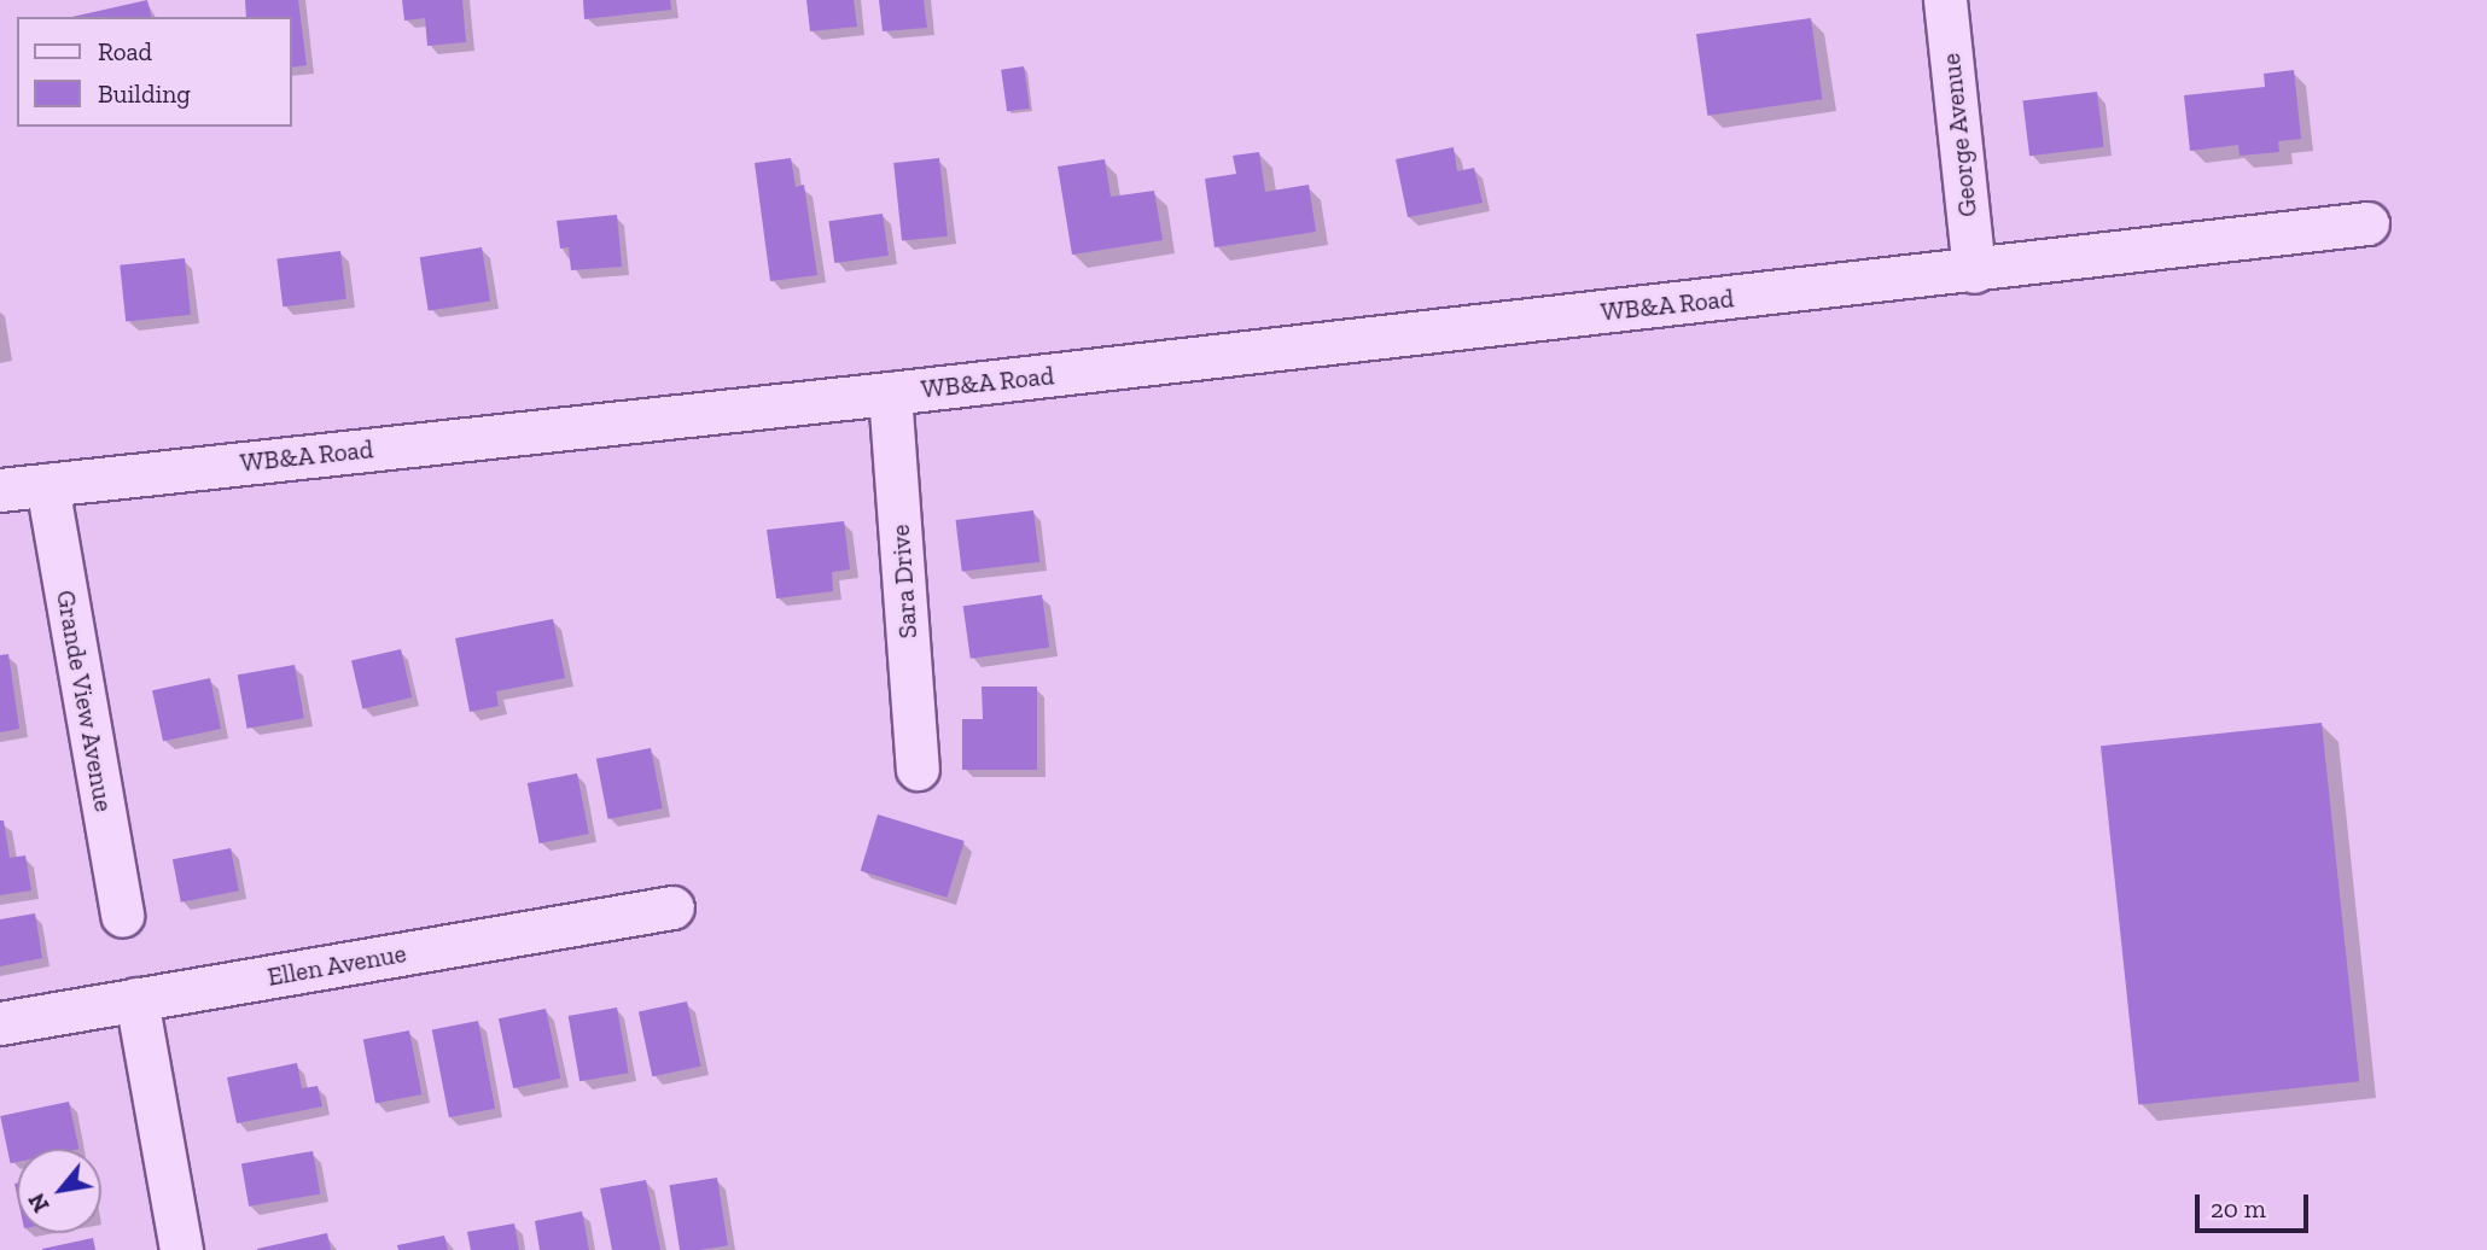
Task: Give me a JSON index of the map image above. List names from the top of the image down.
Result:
{
  "streets": {
    "street": [
      "George Avenue",
      "WB&A Road",
      "Sara Drive",
      "Grande View Avenue",
      "Ellen Avenue"
    ]
  },
  "crossings": [
    ["George Avenue", "WB&A Road"],
    ["WB&A Road", "Sara Drive"],
    ["WB&A Road", "Grande View Avenue"]
  ],
  "legend": ["Road", "Building"],
  "scale_bar": "20 m",
  "north": "bottom left"
}
